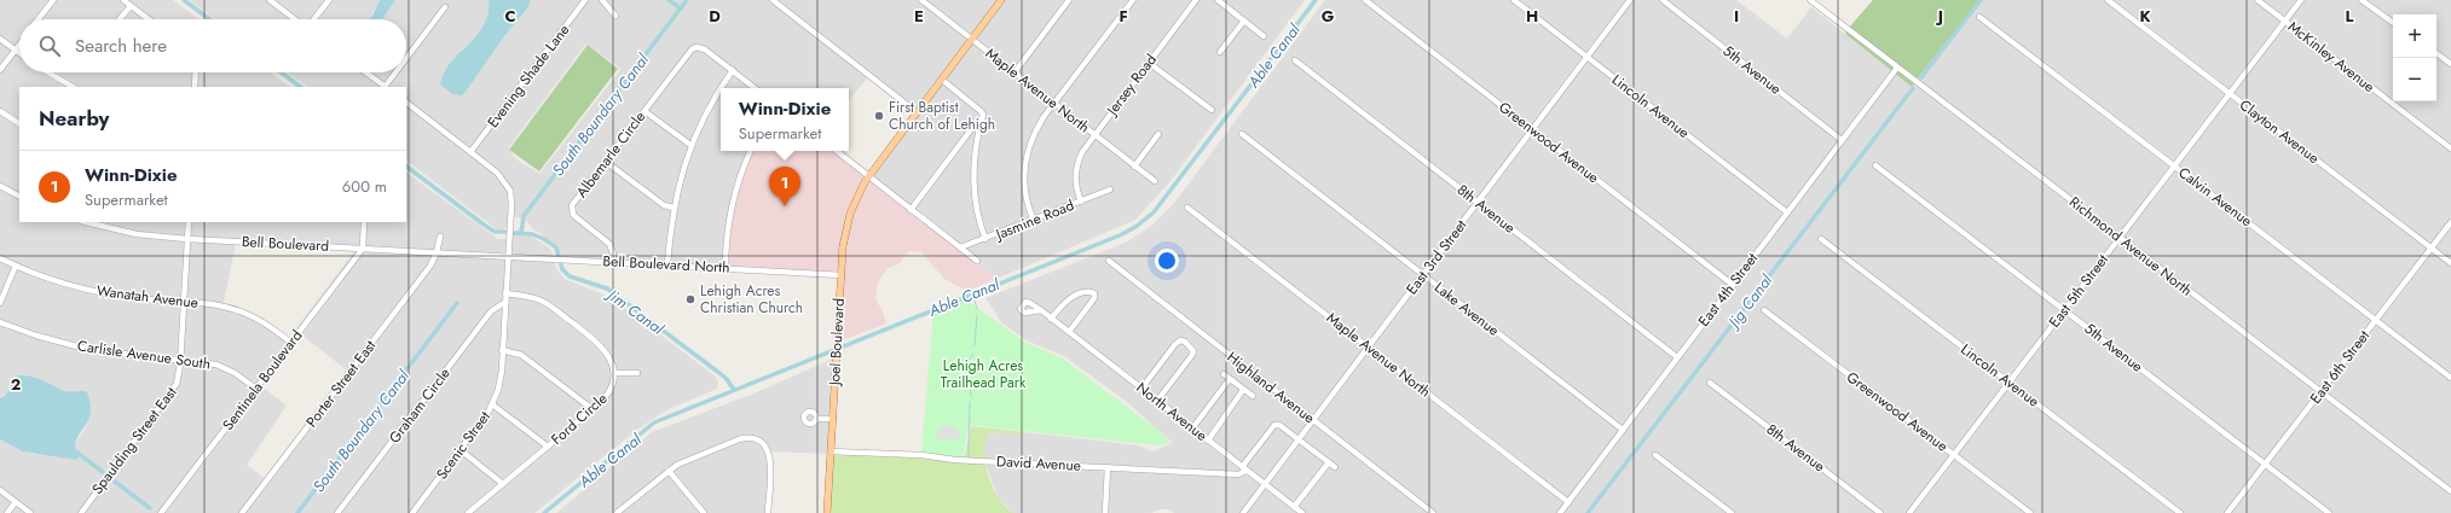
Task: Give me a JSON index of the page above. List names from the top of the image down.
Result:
{
  "streets": {
    "main road": ["Joel Boulevard"],
    "street": [
      "McKinley Avenue",
      "5th Avenue",
      "Evening Shade Lane",
      "Jersey Road",
      "Maple Avenue North",
      "Lincoln Avenue",
      "Clayton Avenue",
      "Greenwood Avenue",
      "Albemarle Circle",
      "Calvin Avenue",
      "8th Avenue",
      "Jasmine Road",
      "Bell Boulevard",
      "Richmond Avenue North",
      "East 3rd Street",
      "Bell Boulevard North",
      "East 4th Street",
      "East 5th Street",
      "Wanatah Avenue",
      "Lake Avenue",
      "Carlisle Avenue South",
      "East 6th Street",
      "Sentinela Boulevard",
      "Porter Street East",
      "Highland Avenue",
      "Graham Circle",
      "North Avenue",
      "Ford Circle",
      "Spaulding Street East",
      "Scenic Street",
      "David Avenue"
    ]
  },
  "crossings": [
    ["McKinley Avenue", "East 5th Street"],
    ["5th Avenue", "East 4th Street"],
    ["5th Avenue", "East 5th Street"],
    ["5th Avenue", "East 6th Street"],
    ["Evening Shade Lane", "Scenic Street"],
    ["Jersey Road", "Maple Avenue North"],
    ["Jersey Road", "Jasmine Road"],
    ["Maple Avenue North", "East 3rd Street"],
    ["Maple Avenue North", "East 4th Street"],
    ["Maple Avenue North", "Joel Boulevard"],
    ["Lincoln Avenue", "East 3rd Street"],
    ["Lincoln Avenue", "East 4th Street"],
    ["Lincoln Avenue", "East 5th Street"],
    ["Clayton Avenue", "East 5th Street"],
    ["Clayton Avenue", "East 6th Street"],
    ["Greenwood Avenue", "East 3rd Street"],
    ["Greenwood Avenue", "East 4th Street"],
    ["Greenwood Avenue", "East 5th Street"],
    ["Albemarle Circle", "Bell Boulevard North"],
    ["Calvin Avenue", "East 5th Street"],
    ["Calvin Avenue", "East 6th Street"],
    ["8th Avenue", "East 3rd Street"],
    ["8th Avenue", "East 4th Street"],
    ["Bell Boulevard", "Bell Boulevard North"],
    ["Bell Boulevard", "Sentinela Boulevard"],
    ["Bell Boulevard", "Porter Street East"],
    ["Bell Boulevard", "Spaulding Street East"],
    ["Richmond Avenue North", "East 4th Street"],
    ["Richmond Avenue North", "East 5th Street"],
    ["Richmond Avenue North", "East 6th Street"],
    ["East 3rd Street", "Lake Avenue"],
    ["East 3rd Street", "Highland Avenue"],
    ["East 3rd Street", "North Avenue"],
    ["Bell Boulevard North", "Joel Boulevard"],
    ["Bell Boulevard North", "Scenic Street"],
    ["East 4th Street", "Lake Avenue"],
    ["Wanatah Avenue", "Sentinela Boulevard"],
    ["Wanatah Avenue", "Spaulding Street East"],
    ["Joel Boulevard", "David Avenue"],
    ["Carlisle Avenue South", "Sentinela Boulevard"],
    ["Carlisle Avenue South", "Spaulding Street East"],
    ["Graham Circle", "Scenic Street"],
    ["North Avenue", "David Avenue"]
  ],
  "water": [
    "Able Canal",
    "South Boundary Canal",
    "Jig Canal",
    "Jim Canal"
  ],
  "parks": ["Lehigh Acres Trailhead Park"],
  "places": ["First Baptist Church of Lehigh", "Lehigh Acres Christian Church"],
  "page": {
    "map_buttons": ["+", "−"],
    "search": "Search here",
    "heading": "Nearby",
    "popup": ["Winn-Dixie", "Supermarket"],
    "list": [
      {
        "mark": "1",
        "name": "Winn-Dixie",
        "note": "Supermarket",
        "value": "600 m"
      }
    ],
    "pins": "1"
  },
  "grid": {
    "columns": [
      "C",
      "D",
      "E",
      "F",
      "G",
      "H",
      "I",
      "J",
      "K",
      "L"
    ],
    "rows": ["2"]
  }
}
